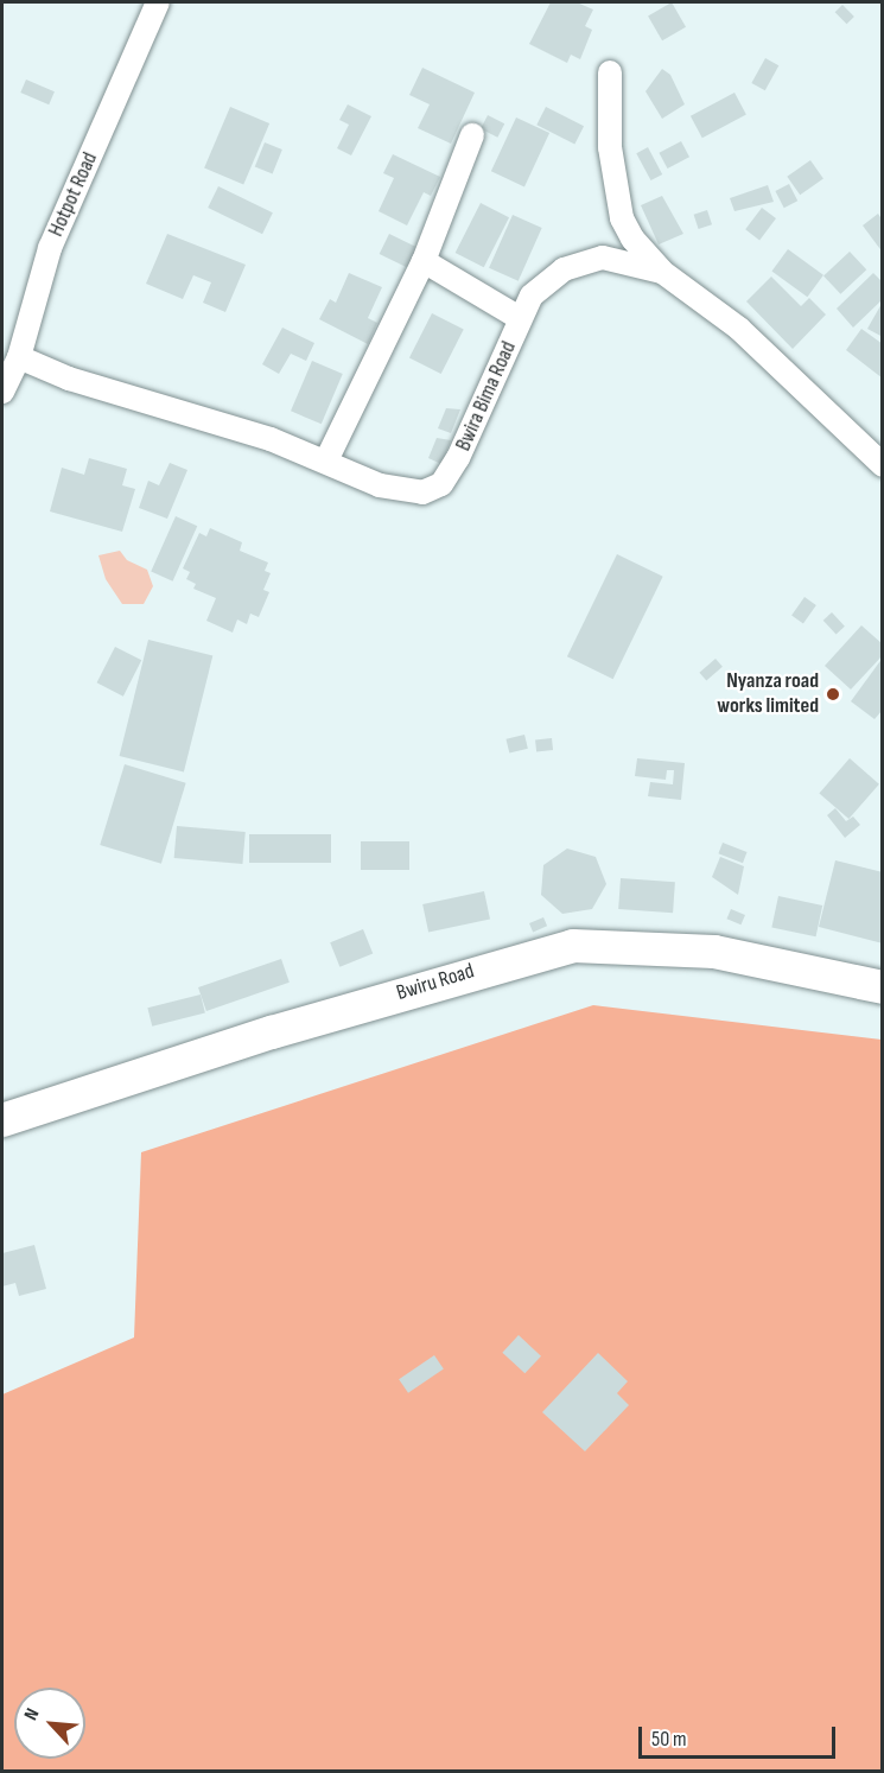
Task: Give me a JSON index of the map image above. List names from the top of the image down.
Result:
{
  "streets": {
    "main road": ["Bwiru Road"],
    "street": ["Hotpot Road", "Bwira Bima Road"]
  },
  "crossings": [
    ["Hotpot Road", "Bwira Bima Road"]
  ],
  "places": ["Nyanza road works limited"],
  "scale_bar": "50 m",
  "north": "top left"
}
